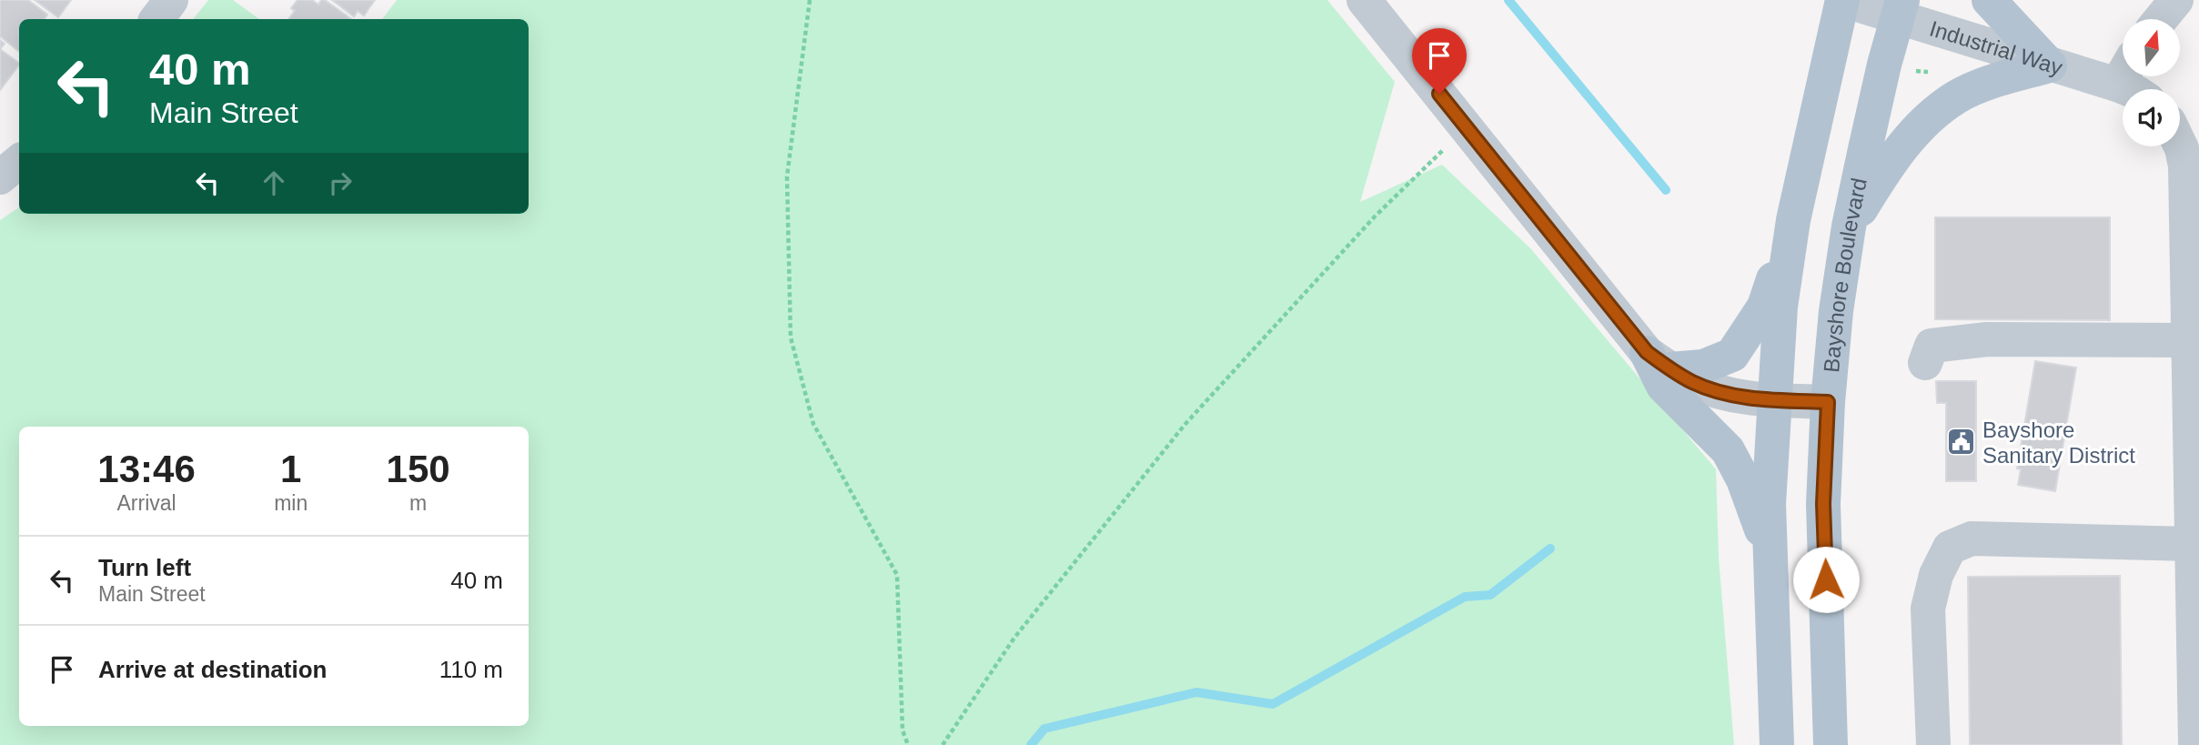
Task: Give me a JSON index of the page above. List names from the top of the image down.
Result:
{
  "streets": {
    "main road": ["Bayshore Boulevard"],
    "street": ["Industrial Way"]
  },
  "crossings": [
    ["Industrial Way", "Bayshore Boulevard"]
  ],
  "places": {
    "public building": ["Bayshore Sanitary District"]
  },
  "north": "top",
  "page": {
    "turn": ["40 m", "Main Street"],
    "eta": [
      "13:46",
      "Arrival",
      "1",
      "min",
      "150",
      "m"
    ],
    "list": [
      {
        "name": "Turn left",
        "note": "Main Street",
        "value": "40 m"
      },
      {
        "name": "Arrive at destination",
        "value": "110 m"
      }
    ]
  }
}
